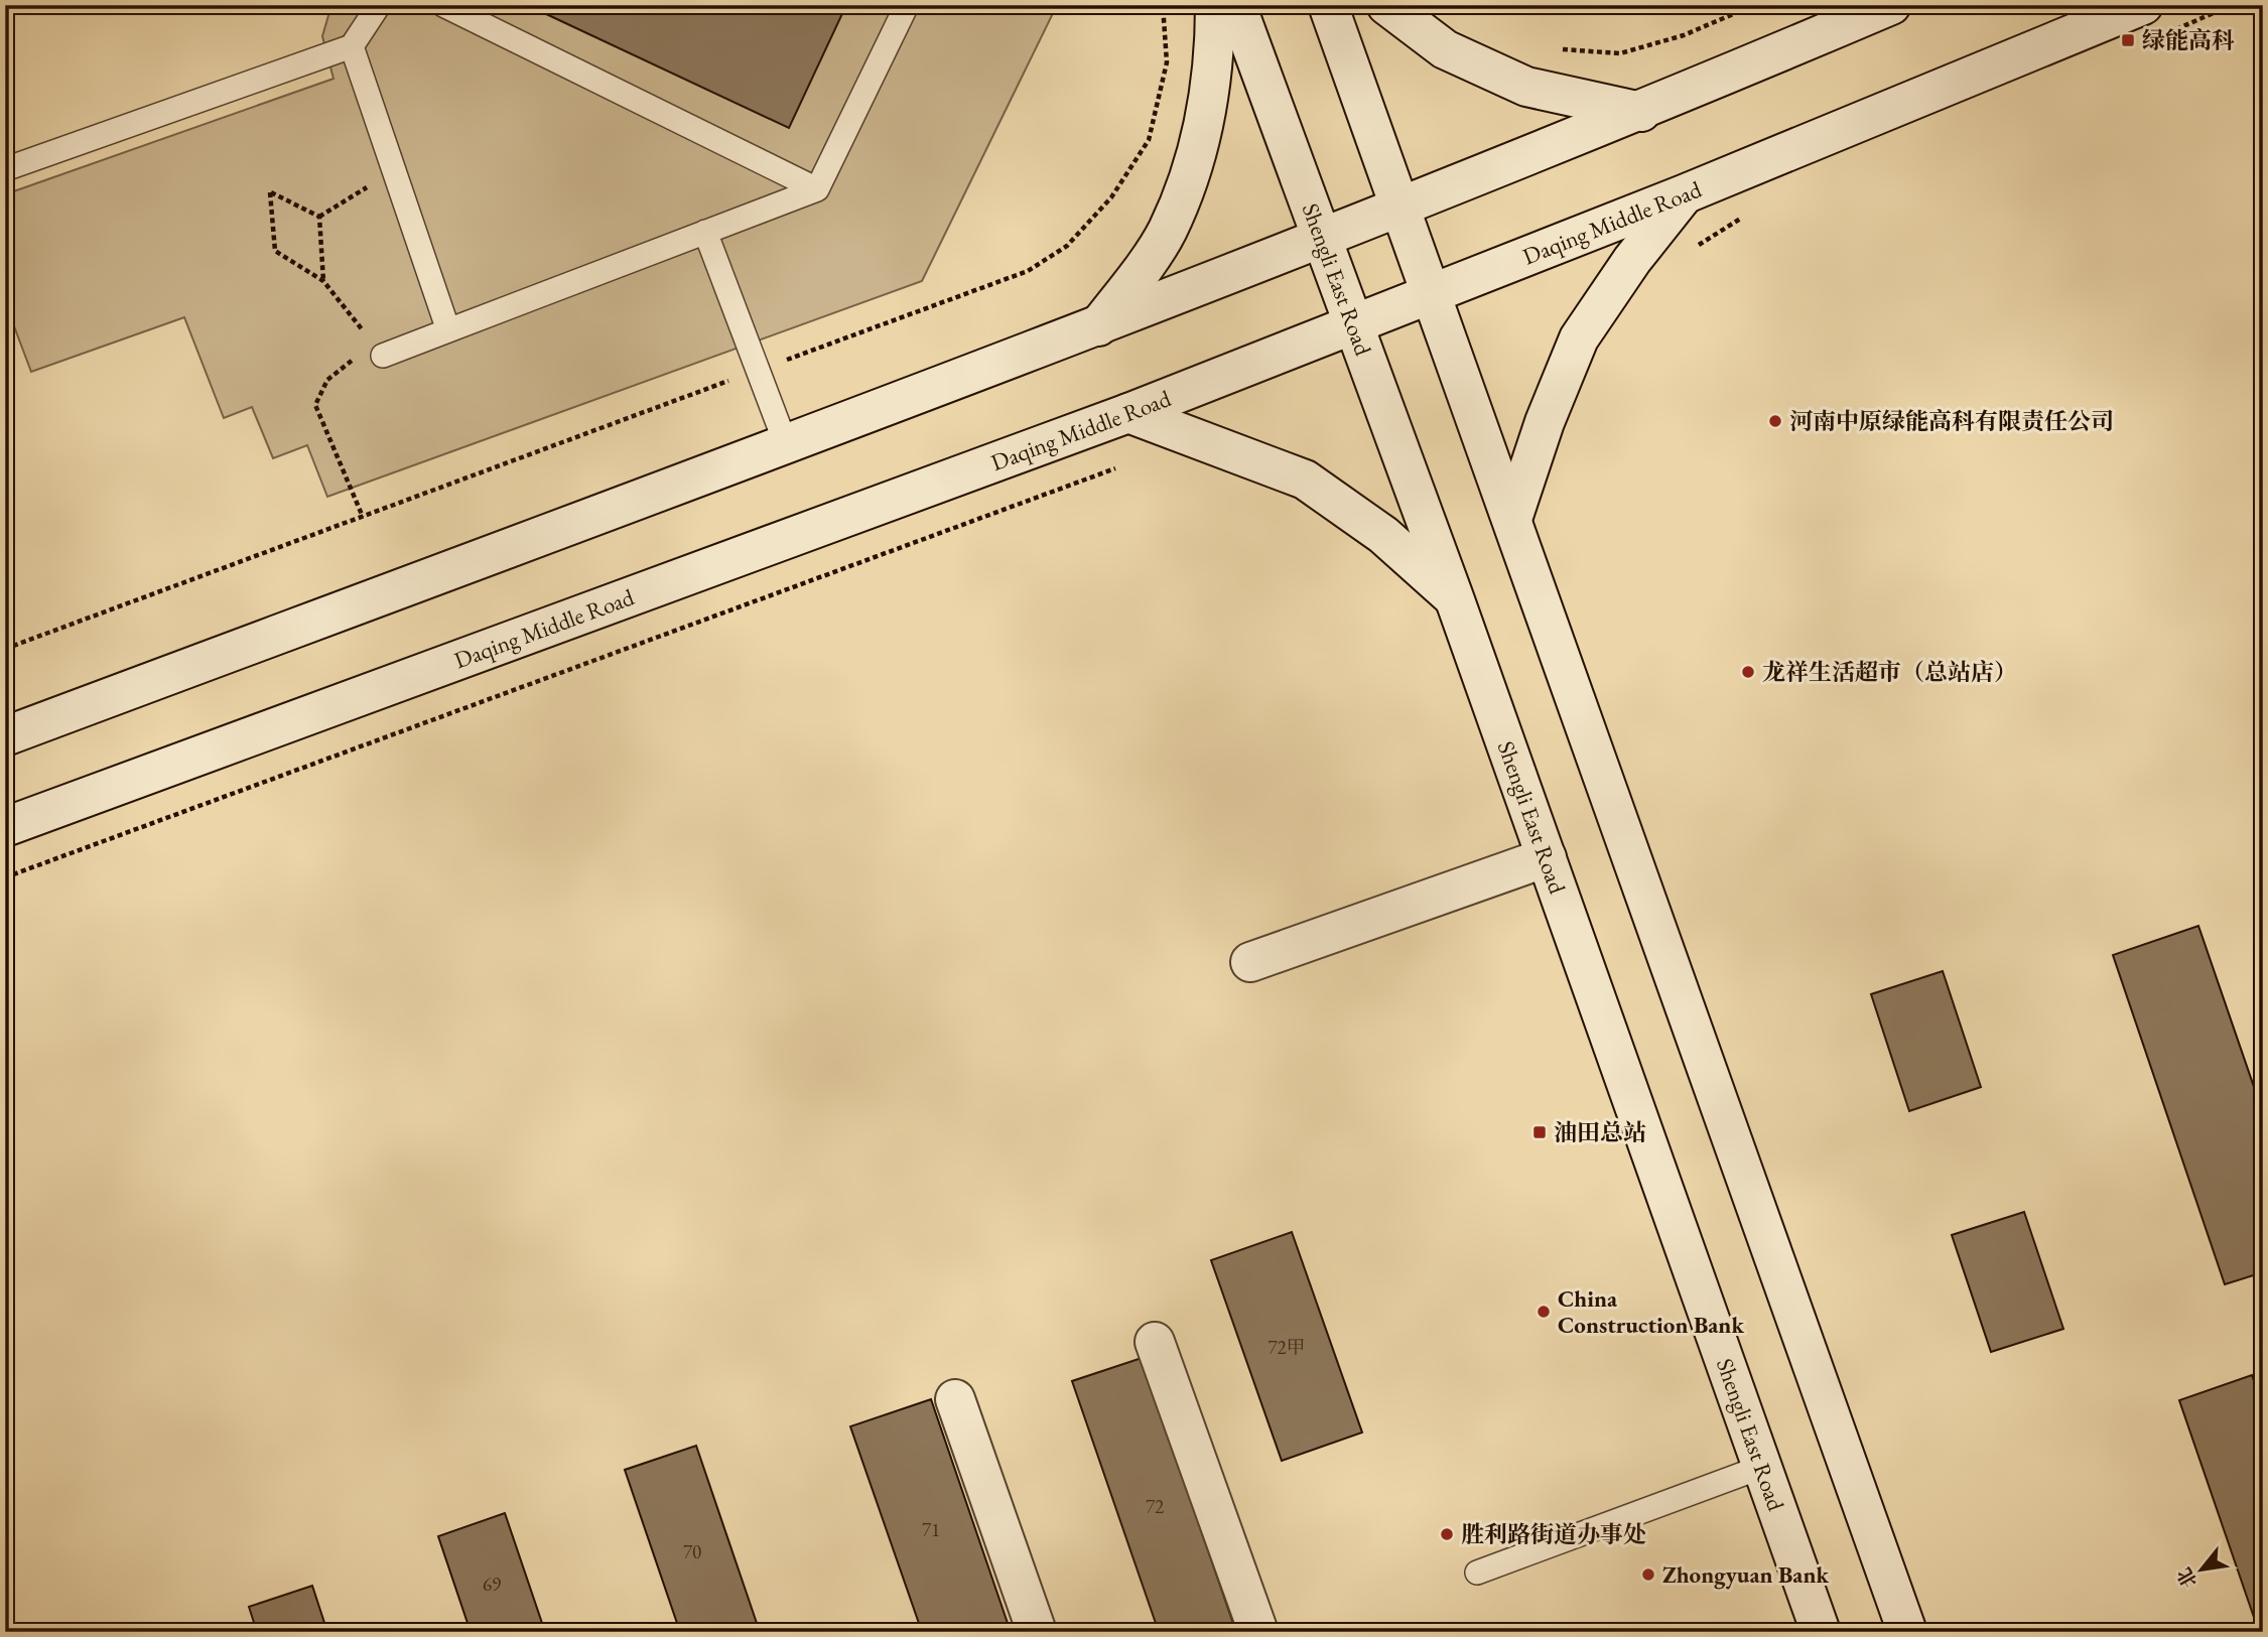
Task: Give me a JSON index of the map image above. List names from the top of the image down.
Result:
{
  "streets": {
    "main road": ["Daqing Middle Road", "Shengli East Road"]
  },
  "crossings": [
    ["Daqing Middle Road", "Shengli East Road"]
  ],
  "places": {
    "transit": ["绿能高科", "油田总站"],
    "other": [
      "河南中原绿能高科有限责任公司",
      "龙祥生活超市（总站店）",
      "China Construction Bank",
      "胜利路街道办事处",
      "Zhongyuan Bank"
    ]
  },
  "house_numbers": [
    "72甲",
    "72",
    "71",
    "70",
    "69"
  ],
  "north": "bottom left"
}
